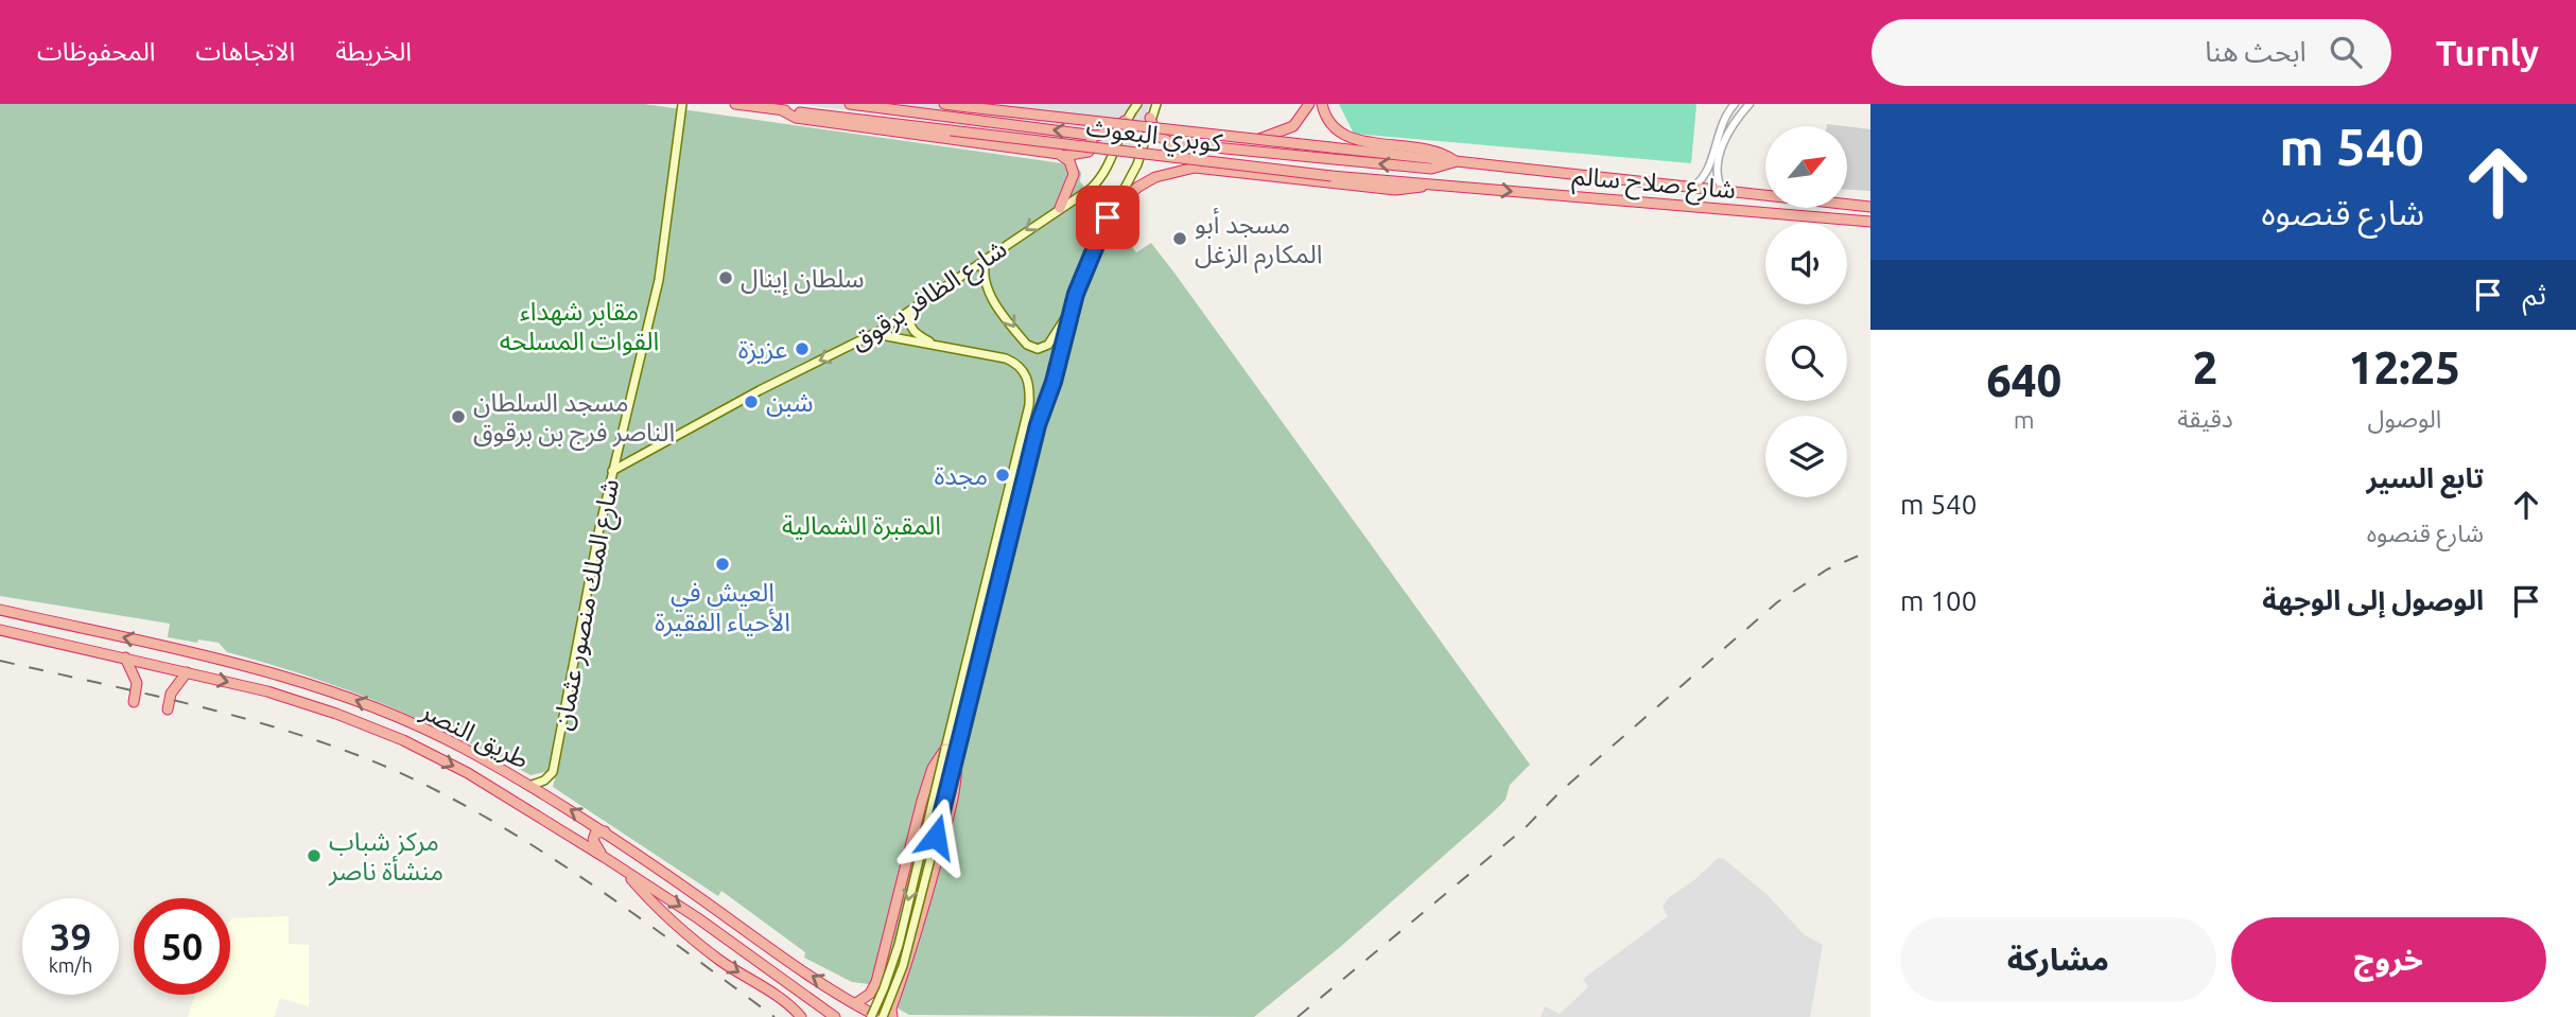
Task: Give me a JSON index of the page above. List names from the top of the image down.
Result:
{
  "streets": {
    "highway": ["كوبري البعوث", "شارع صلاح سالم", "طريق النصر"],
    "main road": ["شارع الظافر برقوق", "شارع الملك منصور عثمان"]
  },
  "crossings": [
    ["كوبري البعوث", "شارع صلاح سالم"],
    ["شارع الظافر برقوق", "شارع الملك منصور عثمان"],
    ["شارع الملك منصور عثمان", "طريق النصر"]
  ],
  "one_way": ["شارع الظافر برقوق"],
  "parks": ["مقابر شهداء القوات المسلحه", "المقبرة الشمالية"],
  "places": [
    "مسجد أبو المكارم الزغل",
    "سلطان إينال",
    "عزيزة",
    "شبن",
    "مسجد السلطان الناصر فرج بن برقوق",
    "مجدة",
    "العيش في الأحياء الفقيرة",
    "مركز شباب منشأة ناصر"
  ],
  "north": "top right",
  "page": {
    "header": "Turnly",
    "search": "ابحث هنا",
    "nav": ["الخريطة", "الاتجاهات", "المحفوظات"],
    "turn": ["540 m", "شارع قنصوه"],
    "then": "ثم",
    "eta": [
      "12:25",
      "الوصول",
      "2",
      "دقيقة",
      "640",
      "m"
    ],
    "list": [
      {
        "name": "تابع السير",
        "note": "شارع قنصوه",
        "value": "540 m"
      },
      {
        "name": "الوصول إلى الوجهة",
        "value": "100 m"
      }
    ],
    "speed": "39 km/h",
    "limit": "50",
    "buttons": ["خروج", "مشاركة"]
  }
}
